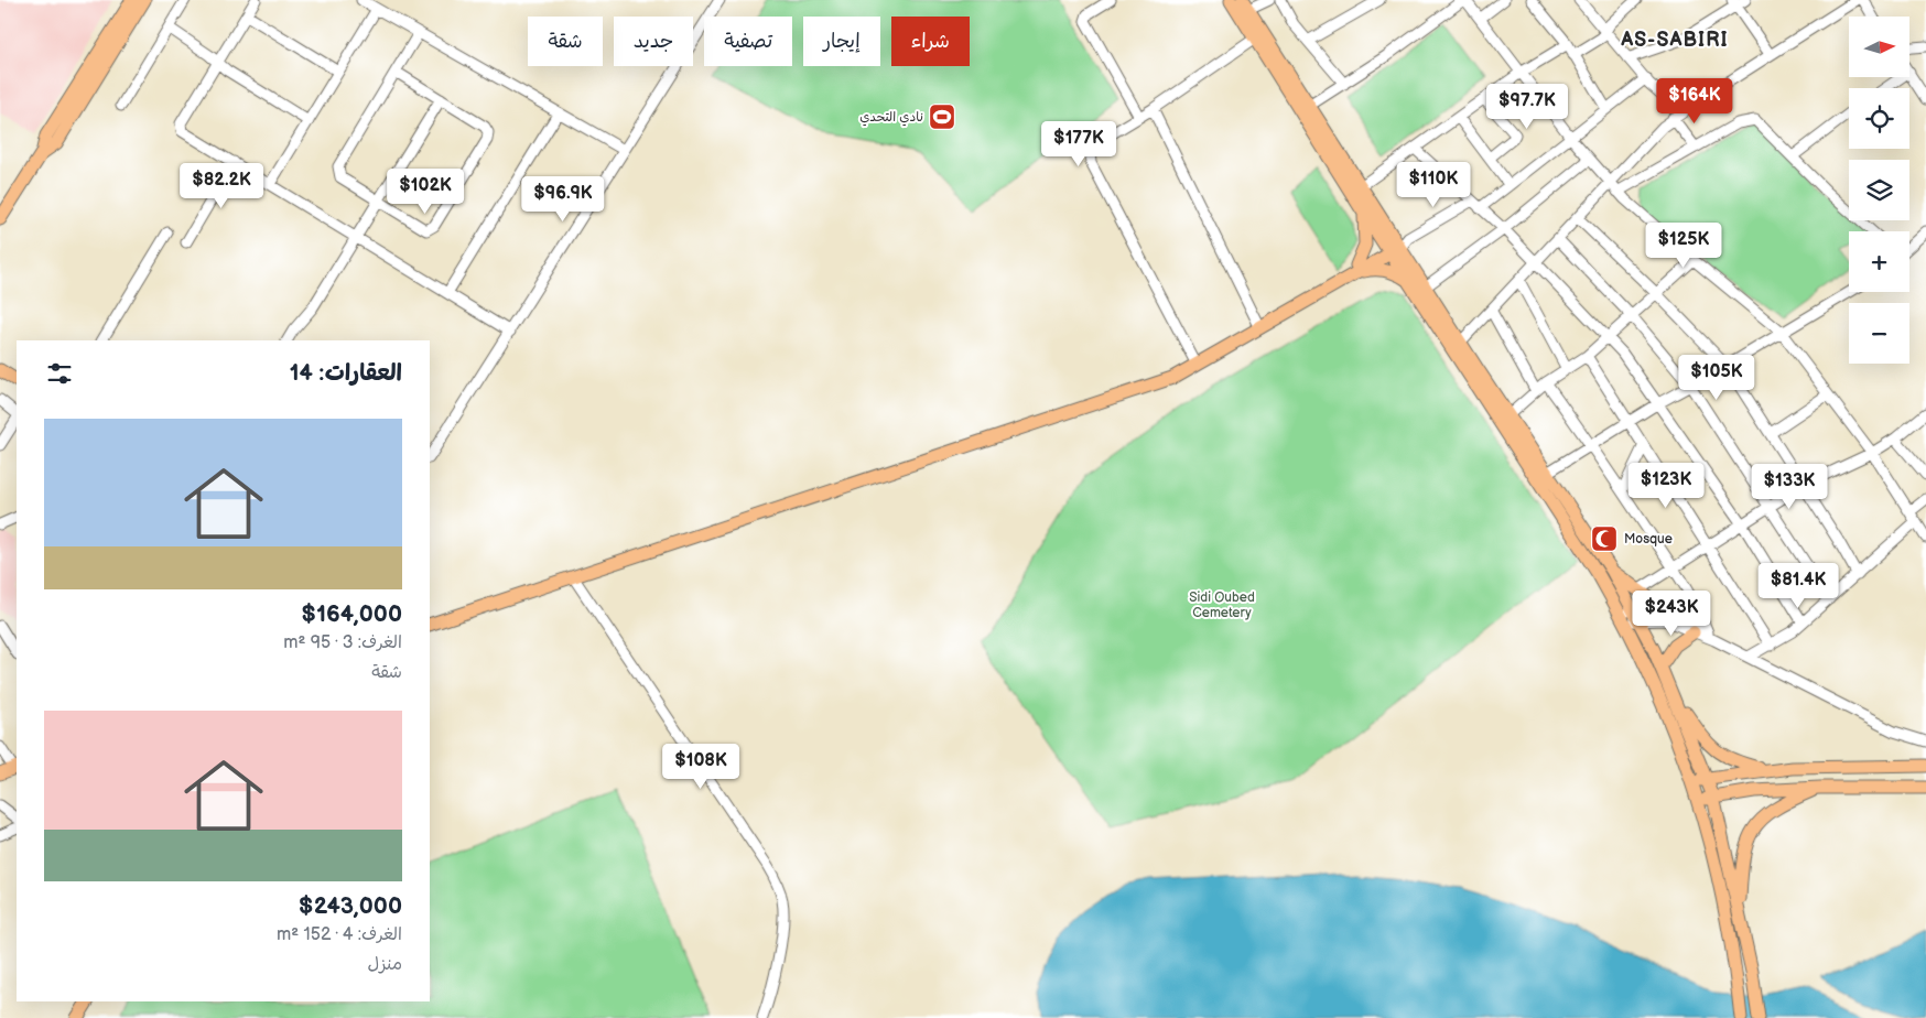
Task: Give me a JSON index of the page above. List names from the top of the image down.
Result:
{
  "districts": ["AS-SABIRI"],
  "parks": ["Sidi Oubed Cemetery"],
  "places": {
    "sports": ["نادي التحدي"],
    "mosque": ["Mosque"]
  },
  "north": "right",
  "page": {
    "map_buttons": ["+", "−"],
    "chip": [
      "شراء",
      "إيجار",
      "تصفية",
      "جديد",
      "شقة"
    ],
    "price": [
      "$164K",
      "$97.7K",
      "$177K",
      "$110K",
      "$82.2K",
      "$102K",
      "$96.9K",
      "$125K",
      "$105K",
      "$123K",
      "$133K",
      "$81.4K",
      "$243K",
      "$108K"
    ],
    "heading": "العقارات: 14",
    "list": [
      {
        "name": "$164,000",
        "note": "الغرف: 3 · 95 m² · شقة"
      },
      {
        "name": "$243,000",
        "note": "الغرف: 4 · 152 m² · منزل"
      }
    ]
  }
}
